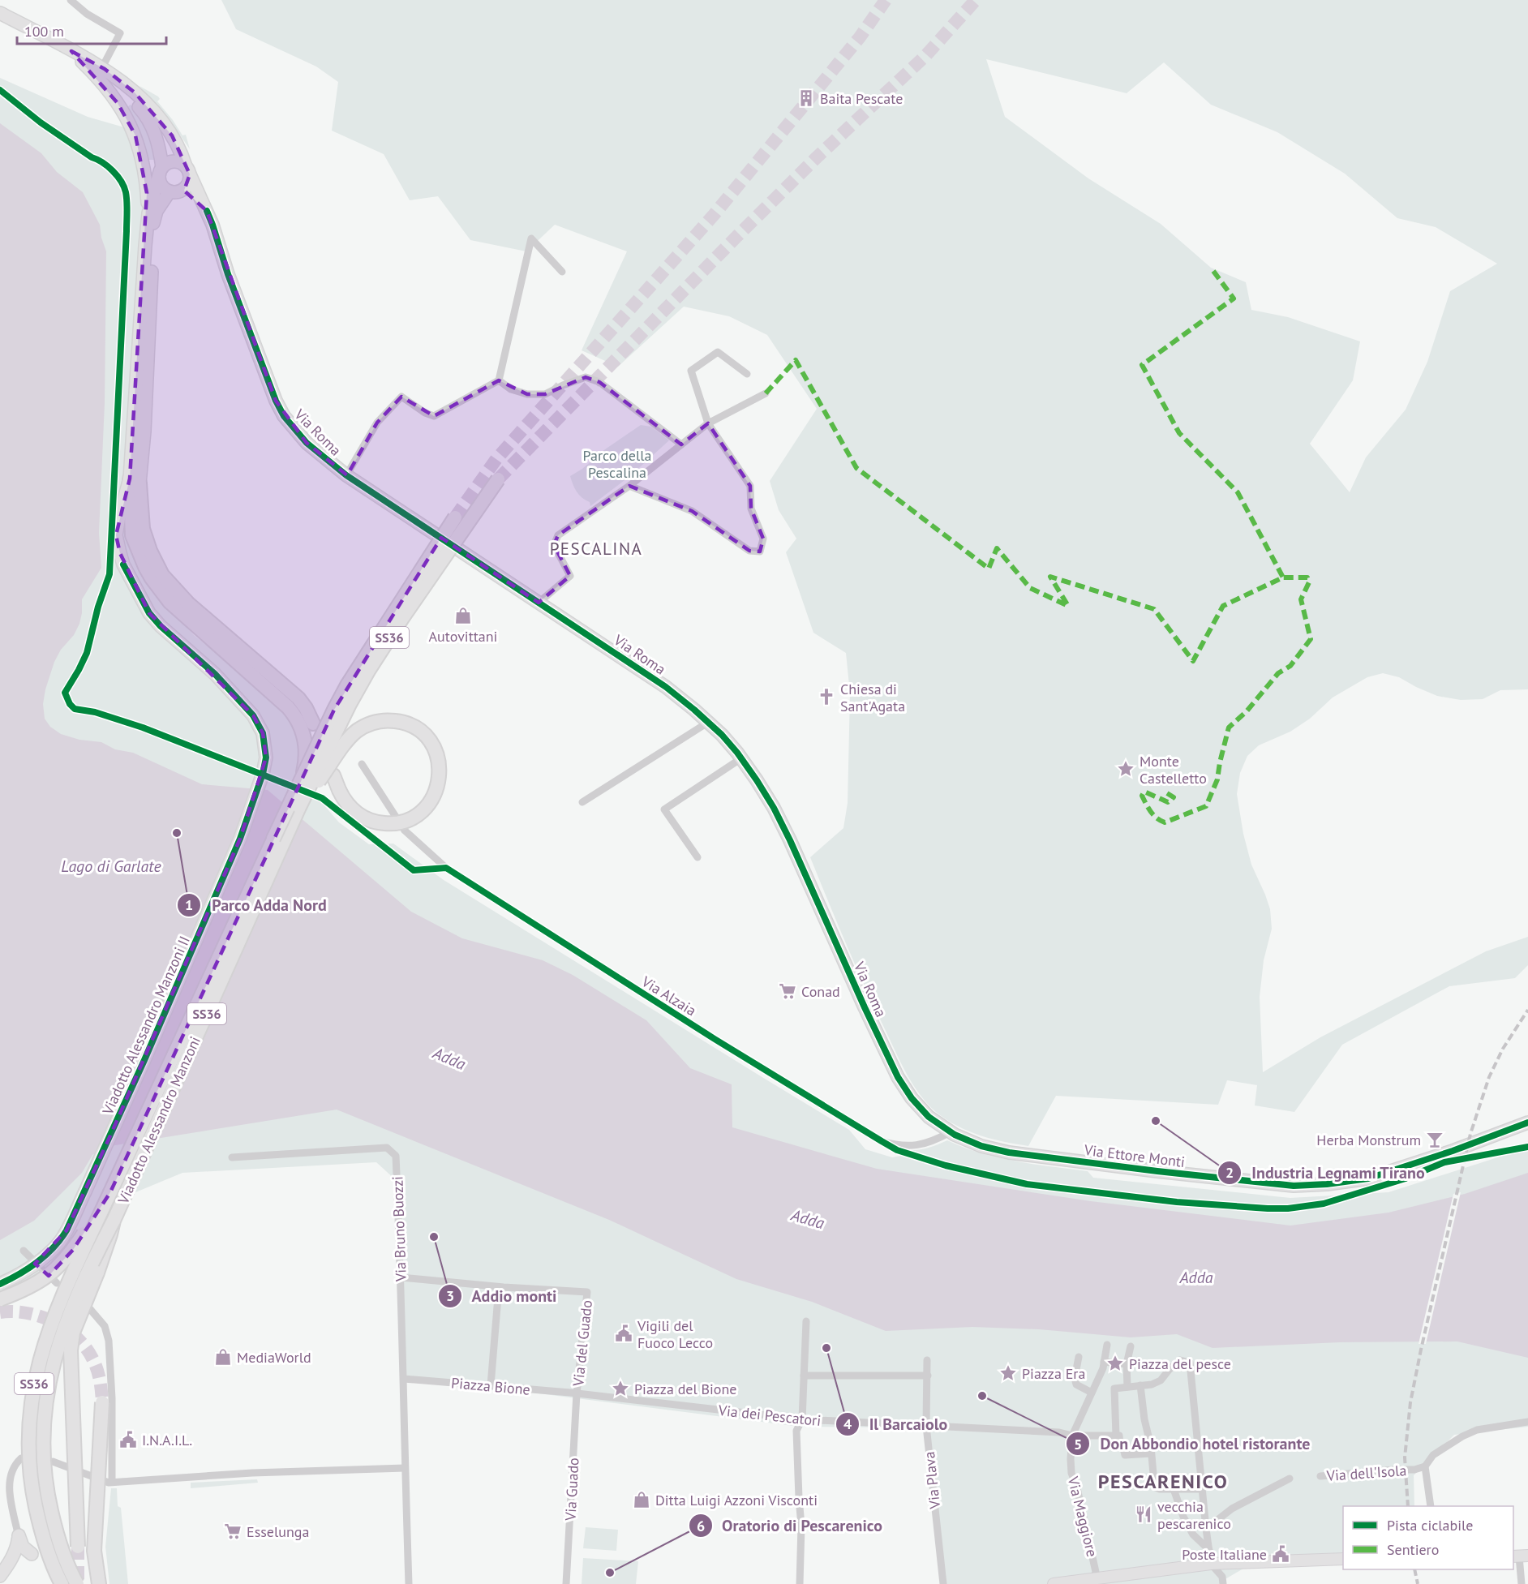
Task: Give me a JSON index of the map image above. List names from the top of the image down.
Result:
{
  "streets": {
    "highway": ["SS36", "Viadotto Alessandro Manzoni"],
    "main road": ["Via Roma", "Viadotto Alessandro Manzoni II", "Via Ettore Monti"],
    "street": [
      "Via Alzaia",
      "Via Bruno Buozzi",
      "Via del Guado",
      "Piazza Bione",
      "Via dei Pescatori",
      "Via dell'Isola",
      "Via Plava",
      "Via Guado",
      "Via Maggiore"
    ]
  },
  "crossings": [
    ["Via Roma", "Via Alzaia"],
    ["Via Roma", "Via Ettore Monti"],
    ["SS36", "Viadotto Alessandro Manzoni"],
    ["Via Bruno Buozzi", "Piazza Bione"],
    ["Via del Guado", "Piazza Bione"],
    ["Via del Guado", "Via dei Pescatori"],
    ["Via del Guado", "Via Guado"],
    ["Piazza Bione", "Via dei Pescatori"],
    ["Piazza Bione", "Via Guado"],
    ["Via dei Pescatori", "Via Plava"],
    ["Via dei Pescatori", "Via Guado"],
    ["Via dei Pescatori", "Via Maggiore"]
  ],
  "districts": ["PESCALINA", "PESCARENICO"],
  "water": ["Lago di Garlate", "Adda"],
  "parks": ["Parco della Pescalina"],
  "places": {
    "building": ["Baita Pescate"],
    "shop": ["Autovittani", "MediaWorld", "Ditta Luigi Azzoni Visconti"],
    "church": ["Chiesa di Sant'Agata"],
    "place": [
      "Monte Castelletto",
      "Piazza del pesce",
      "Piazza Era",
      "Piazza del Bione"
    ],
    "other": [
      "Parco Adda Nord",
      "Industria Legnami Tirano",
      "Addio monti",
      "Il Barcaiolo",
      "Don Abbondio hotel ristorante",
      "Oratorio di Pescarenico"
    ],
    "supermarket": ["Conad", "Esselunga"],
    "bar": ["Herba Monstrum"],
    "public building": ["Vigili del Fuoco Lecco", "I.N.A.I.L.", "Poste Italiane"],
    "restaurant": ["vecchia pescarenico"]
  },
  "legend": ["Pista ciclabile", "Sentiero"],
  "scale_bar": "100 m"
}
